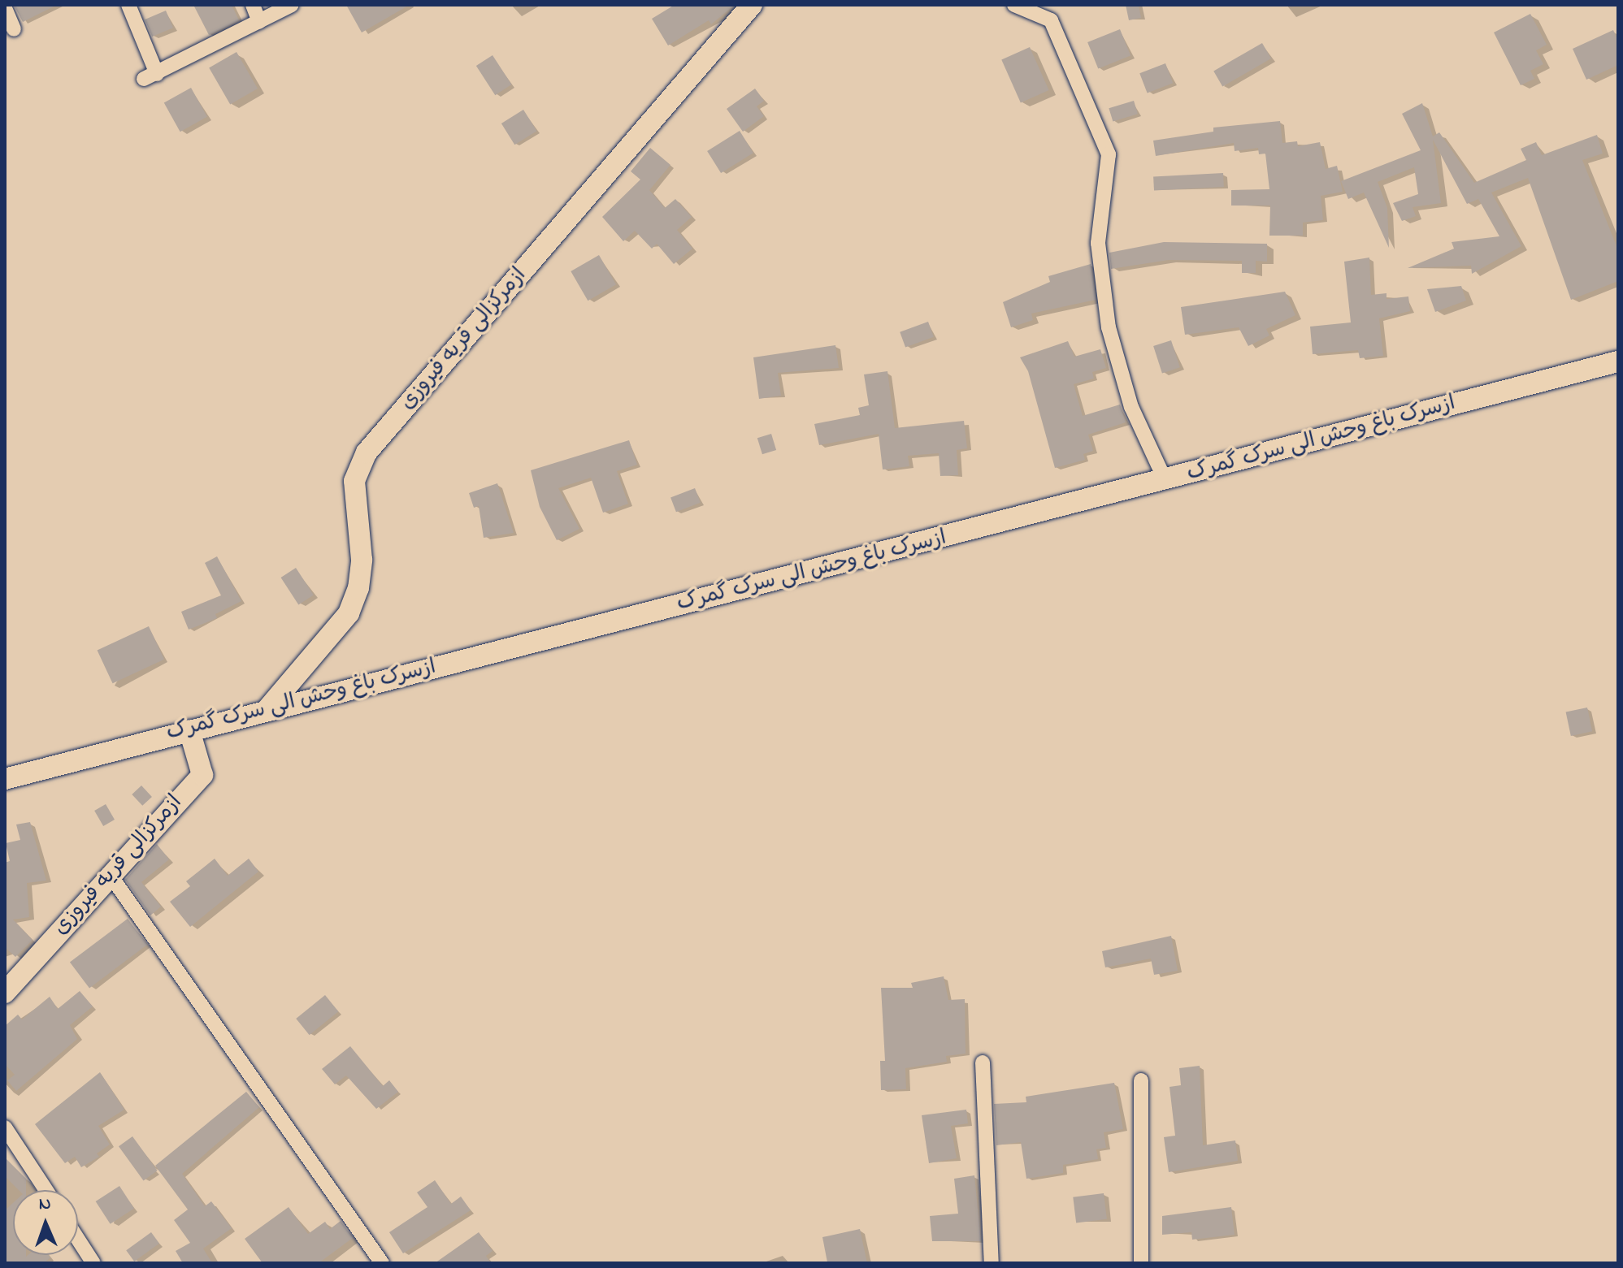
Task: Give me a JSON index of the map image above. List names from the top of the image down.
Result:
{
  "streets": {
    "main road": ["ازمرکزالی قریه فیروزی", "ازسرک باغ وحش الی سرک گمرک"]
  },
  "crossings": [
    ["ازمرکزالی قریه فیروزی", "ازسرک باغ وحش الی سرک گمرک"]
  ],
  "north": "top"
}
